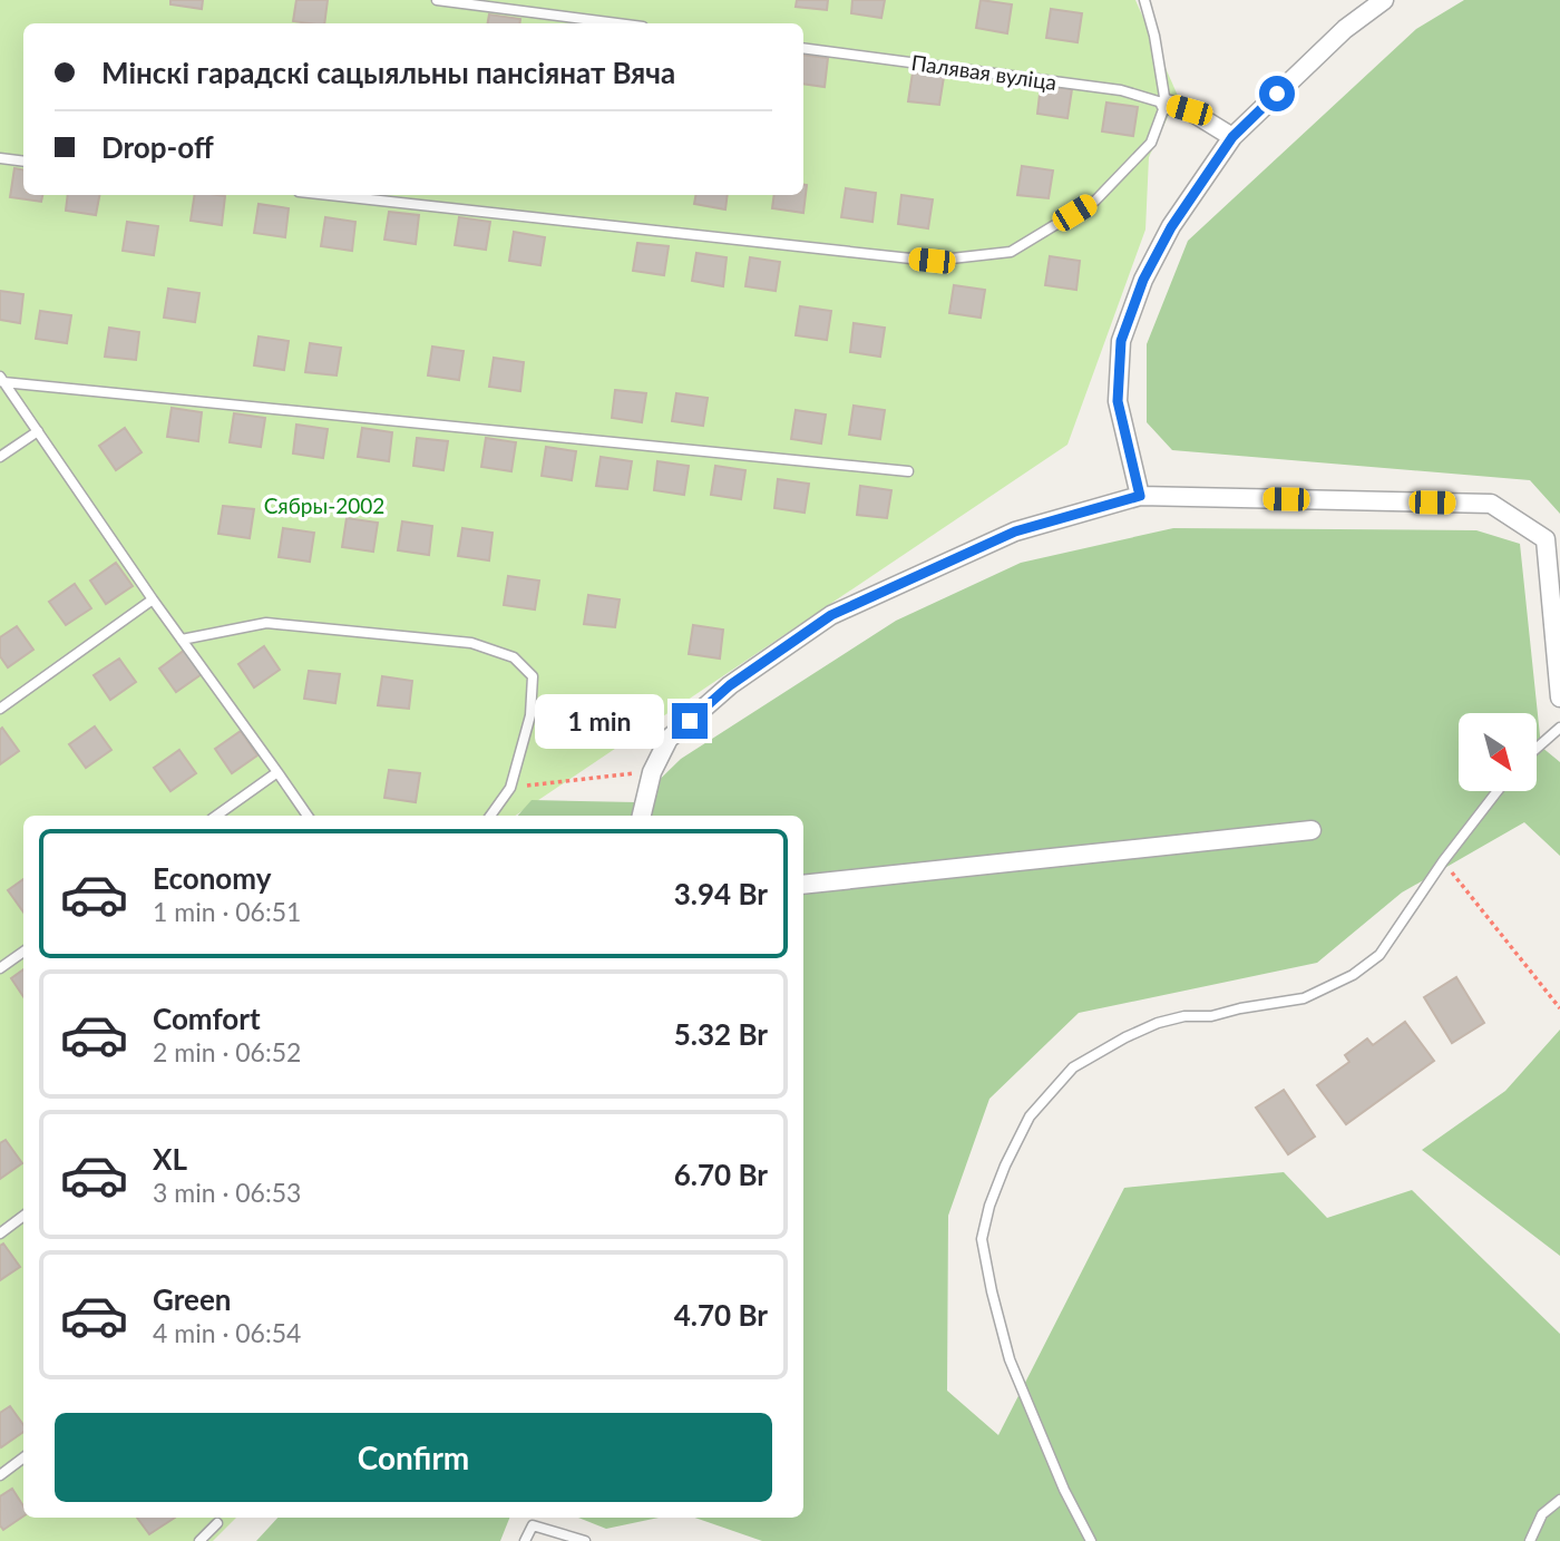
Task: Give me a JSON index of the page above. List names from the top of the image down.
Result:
{
  "streets": {
    "lane": ["Палявая вуліца"]
  },
  "parks": ["Сябры-2002"],
  "north": "bottom right",
  "page": {
    "banner": ["Мінскі гарадскі сацыяльны пансіянат Вяча", "Drop-off"],
    "bubble": "1 min",
    "list": [
      {
        "name": "Economy",
        "note": "1 min · 06:51",
        "value": "3.94 Br"
      },
      {
        "name": "Comfort",
        "note": "2 min · 06:52",
        "value": "5.32 Br"
      },
      {
        "name": "XL",
        "note": "3 min · 06:53",
        "value": "6.70 Br"
      },
      {
        "name": "Green",
        "note": "4 min · 06:54",
        "value": "4.70 Br"
      }
    ],
    "buttons": "Confirm"
  }
}
